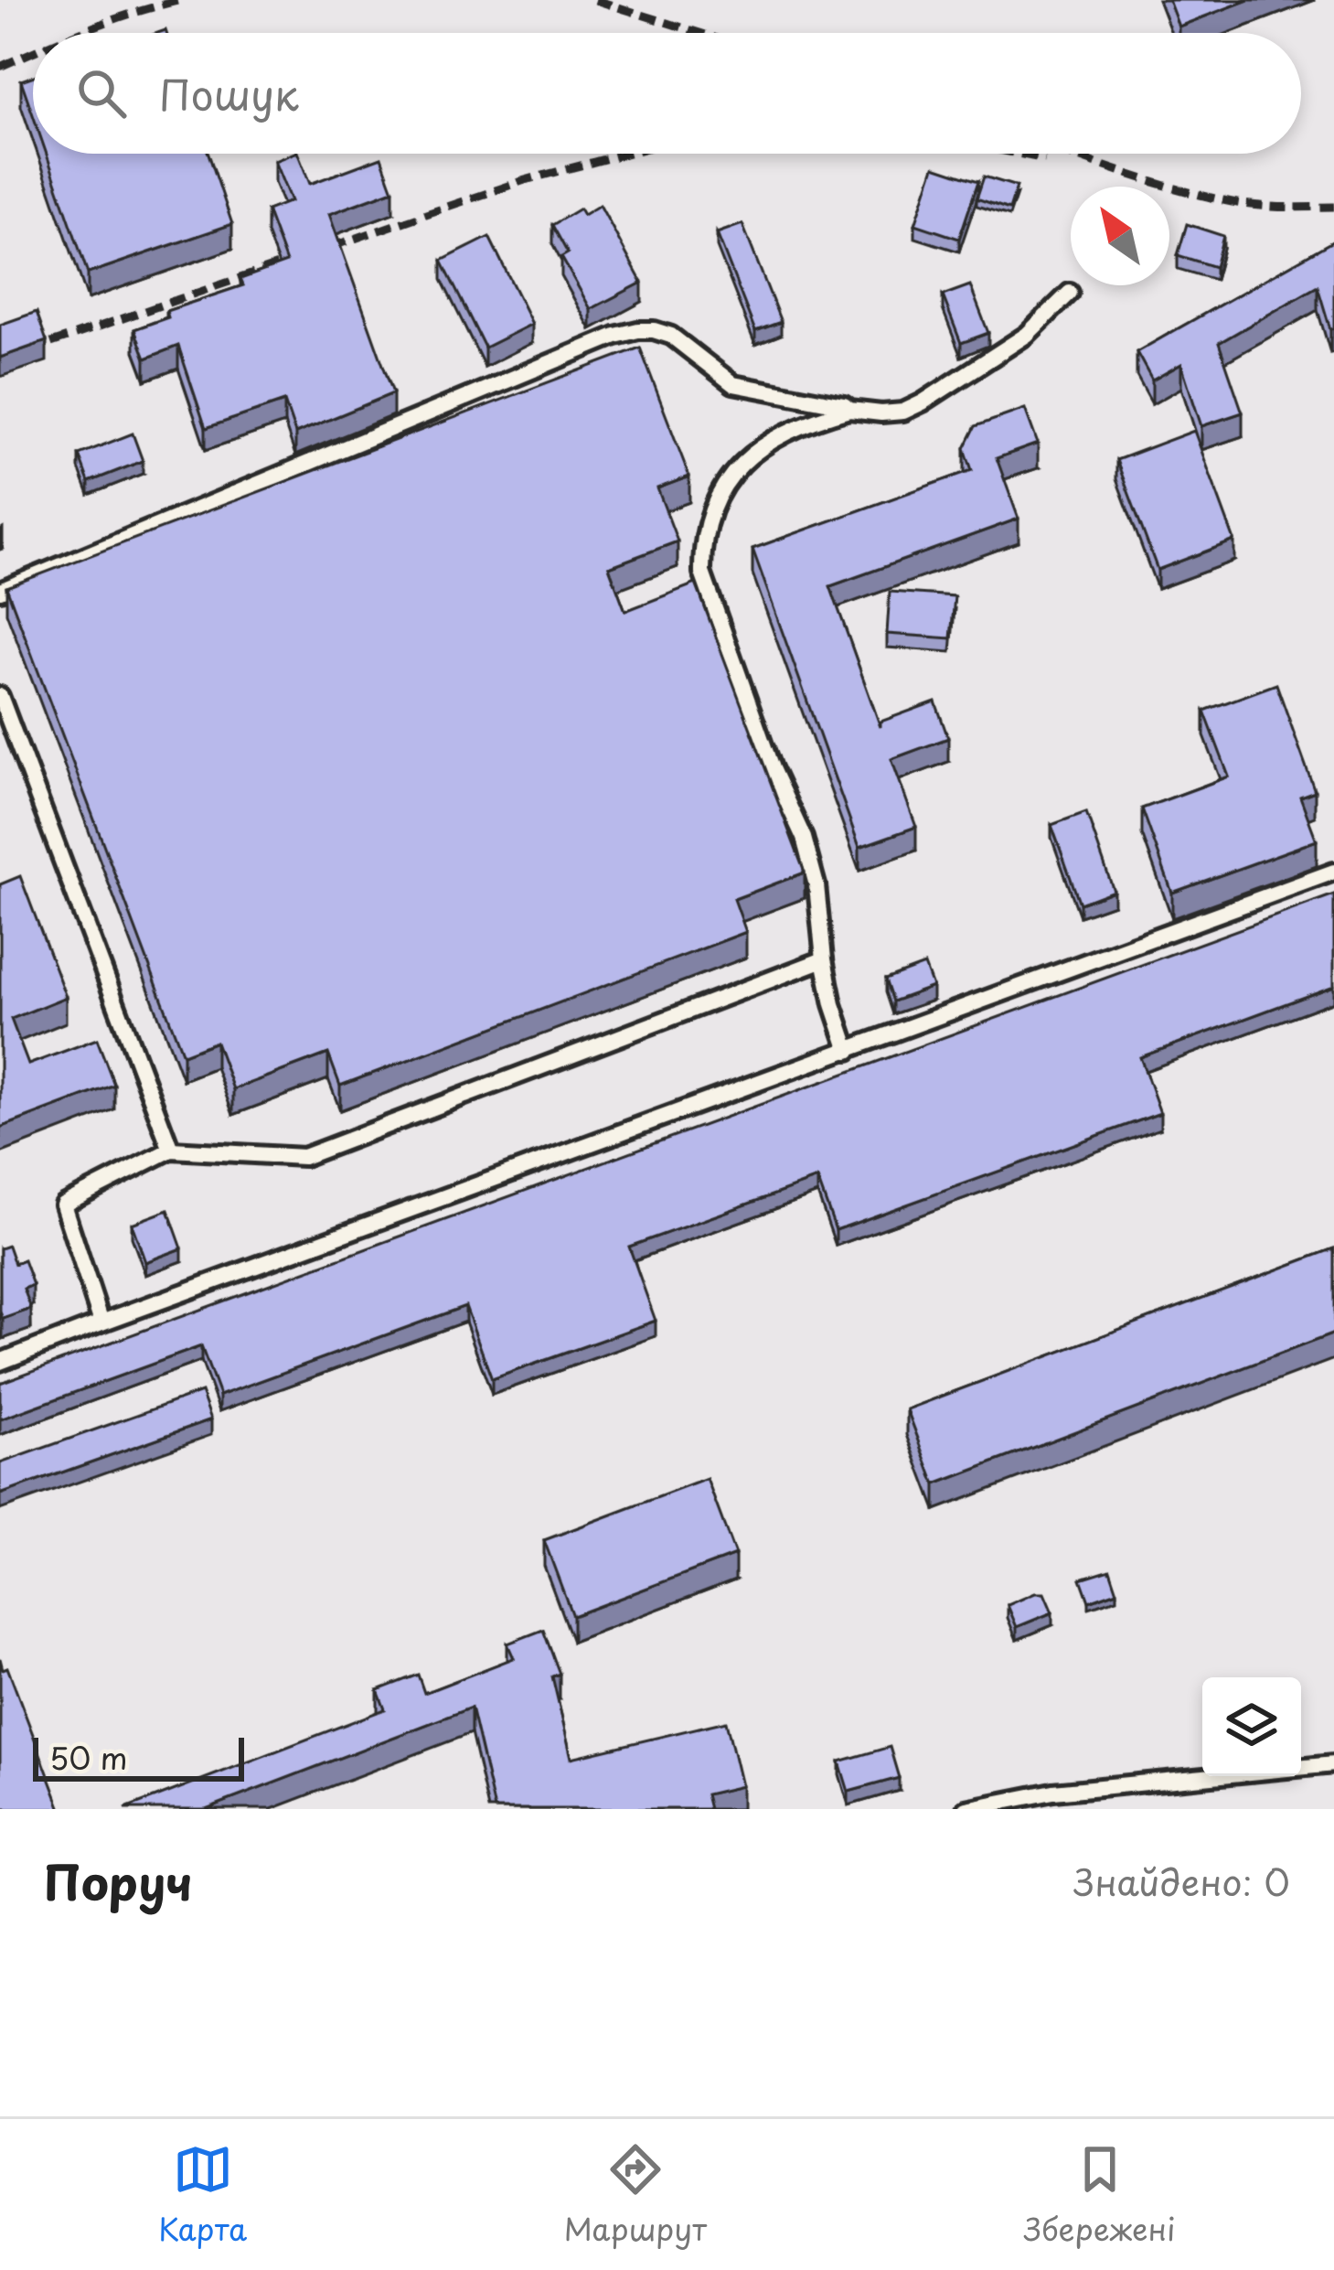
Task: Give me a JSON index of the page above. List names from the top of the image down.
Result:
{
  "scale_bar": "50 m",
  "north": "top left",
  "page": {
    "search": "Пошук",
    "scale": "50 m",
    "heading": ["Поруч", "Знайдено: 0"],
    "nav": ["Карта", "Маршрут", "Збережені"]
  }
}
